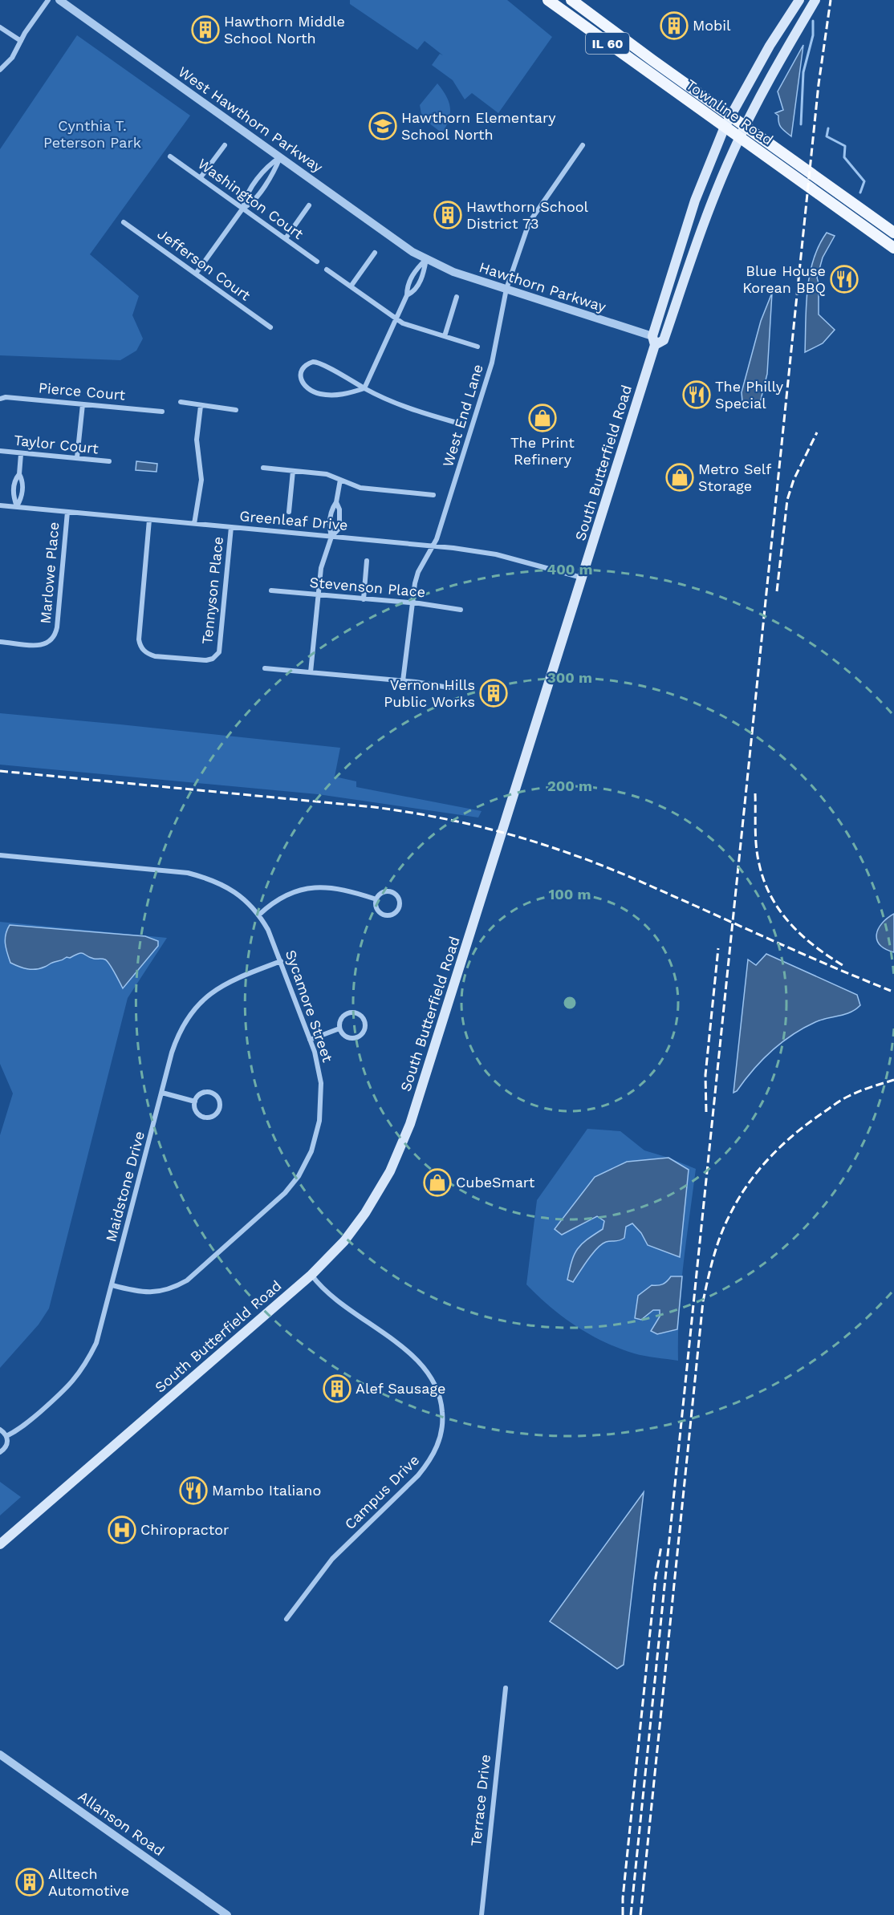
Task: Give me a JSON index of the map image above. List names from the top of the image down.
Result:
{
  "streets": {
    "main road": ["IL 60", "Townline Road", "South Butterfield Road"],
    "street": [
      "West Hawthorn Parkway",
      "Washington Court",
      "Jefferson Court",
      "Hawthorn Parkway",
      "Pierce Court",
      "West End Lane",
      "Taylor Court",
      "Greenleaf Drive",
      "Marlowe Place",
      "Stevenson Place",
      "Tennyson Place",
      "Sycamore Street",
      "Maidstone Drive",
      "Campus Drive",
      "Terrace Drive",
      "Allanson Road"
    ]
  },
  "crossings": [
    ["Townline Road", "South Butterfield Road"],
    ["West Hawthorn Parkway", "Hawthorn Parkway"],
    ["Hawthorn Parkway", "West End Lane"],
    ["Hawthorn Parkway", "South Butterfield Road"],
    ["West End Lane", "Greenleaf Drive"],
    ["West End Lane", "Stevenson Place"],
    ["South Butterfield Road", "Greenleaf Drive"],
    ["South Butterfield Road", "Campus Drive"],
    ["Greenleaf Drive", "Marlowe Place"],
    ["Greenleaf Drive", "Tennyson Place"],
    ["Sycamore Street", "Maidstone Drive"]
  ],
  "parks": ["Cynthia T. Peterson Park"],
  "places": {
    "building": [
      "Mobil",
      "Hawthorn Middle School North",
      "Hawthorn School District 73",
      "Vernon Hills Public Works",
      "Alef Sausage",
      "Alltech Automotive"
    ],
    "school or university": ["Hawthorn Elementary School North"],
    "restaurant": ["Blue House Korean BBQ", "The Philly Special", "Mambo Italiano"],
    "shop": ["The Print Refinery", "Metro Self Storage", "CubeSmart"],
    "hospital": ["Chiropractor"]
  },
  "rings": [
    "400 m",
    "300 m",
    "200 m",
    "100 m"
  ]
}
